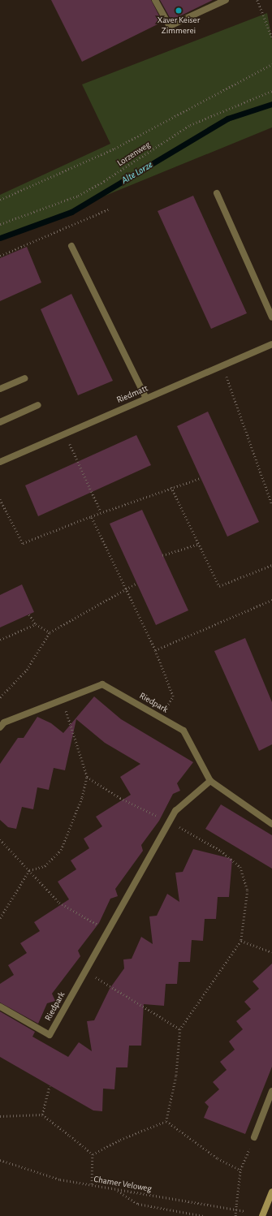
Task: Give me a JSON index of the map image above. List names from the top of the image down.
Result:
{
  "streets": {
    "street": ["Riedmatt", "Riedpark"],
    "path": ["Lorzenweg", "Chamer Veloweg"]
  },
  "water": ["Alte Lorze"],
  "places": ["Xaver Keiser Zimmerei"]
}
